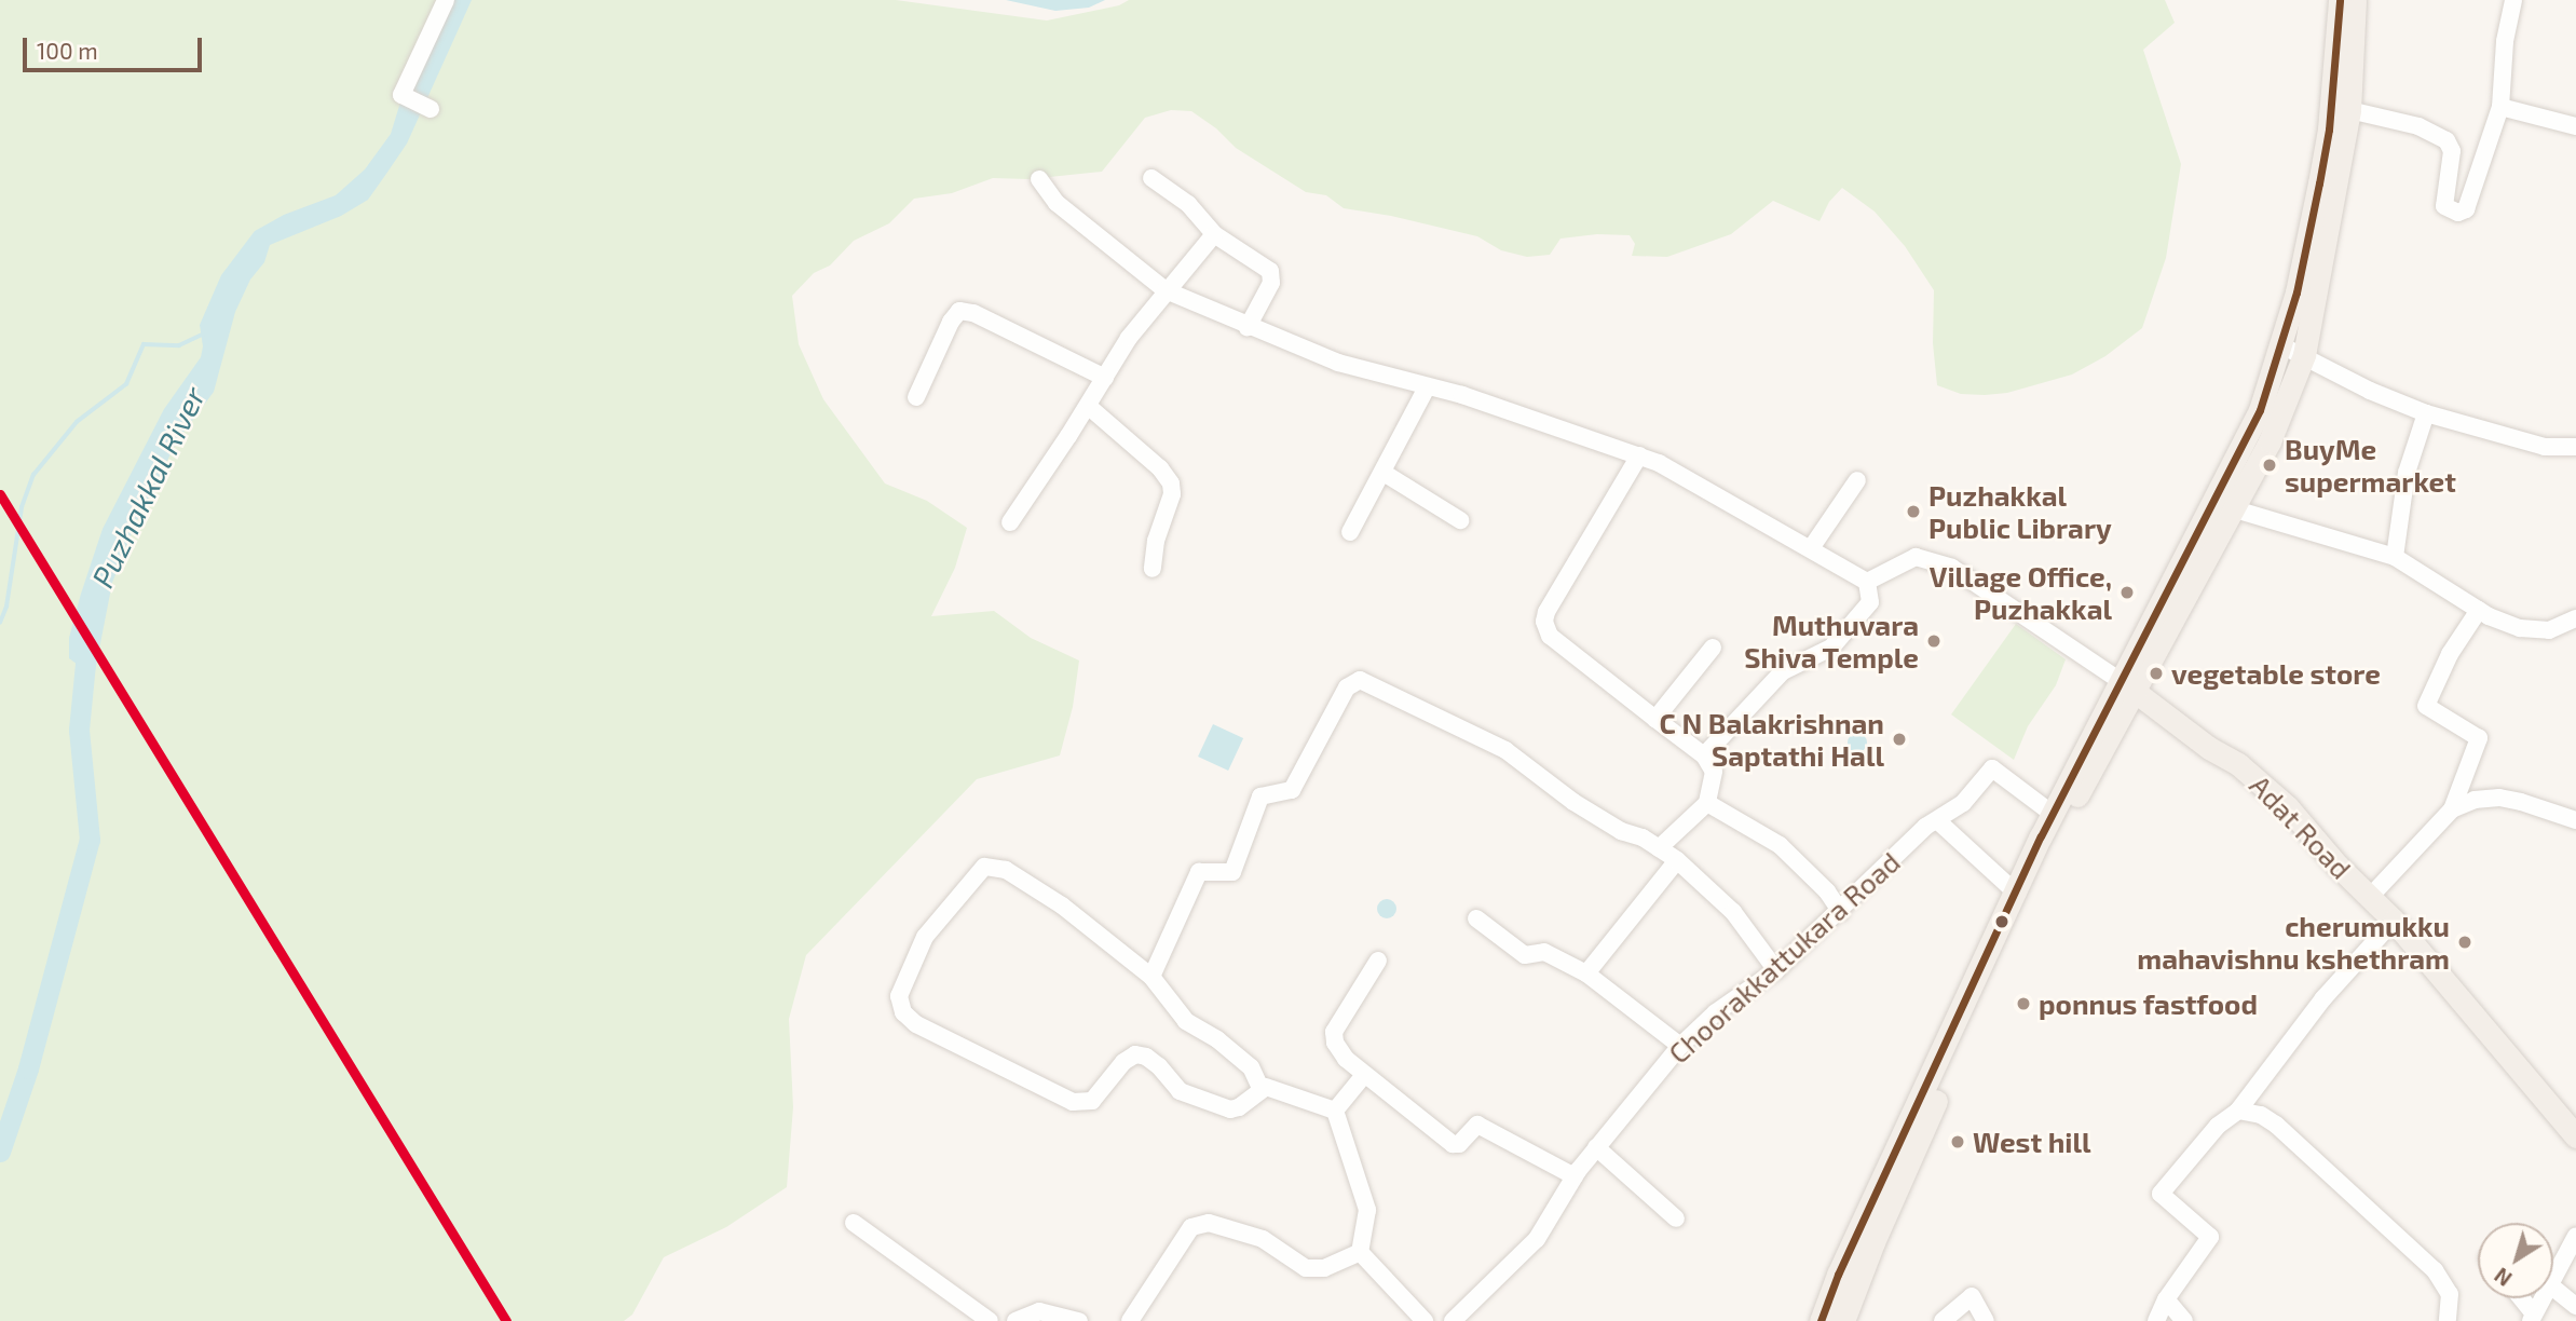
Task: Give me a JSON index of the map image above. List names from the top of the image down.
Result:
{
  "streets": {
    "main road": ["Adat Road"],
    "street": ["Choorakkattukara Road"]
  },
  "water": ["Puzhakkal River"],
  "places": [
    "BuyMe supermarket",
    "Puzhakkal Public Library",
    "Village Office, Puzhakkal",
    "Muthuvara Shiva Temple",
    "vegetable store",
    "C N Balakrishnan Saptathi Hall",
    "cherumukku mahavishnu kshethram",
    "ponnus fastfood",
    "West hill"
  ],
  "scale_bar": "100 m",
  "north": "bottom left"
}
